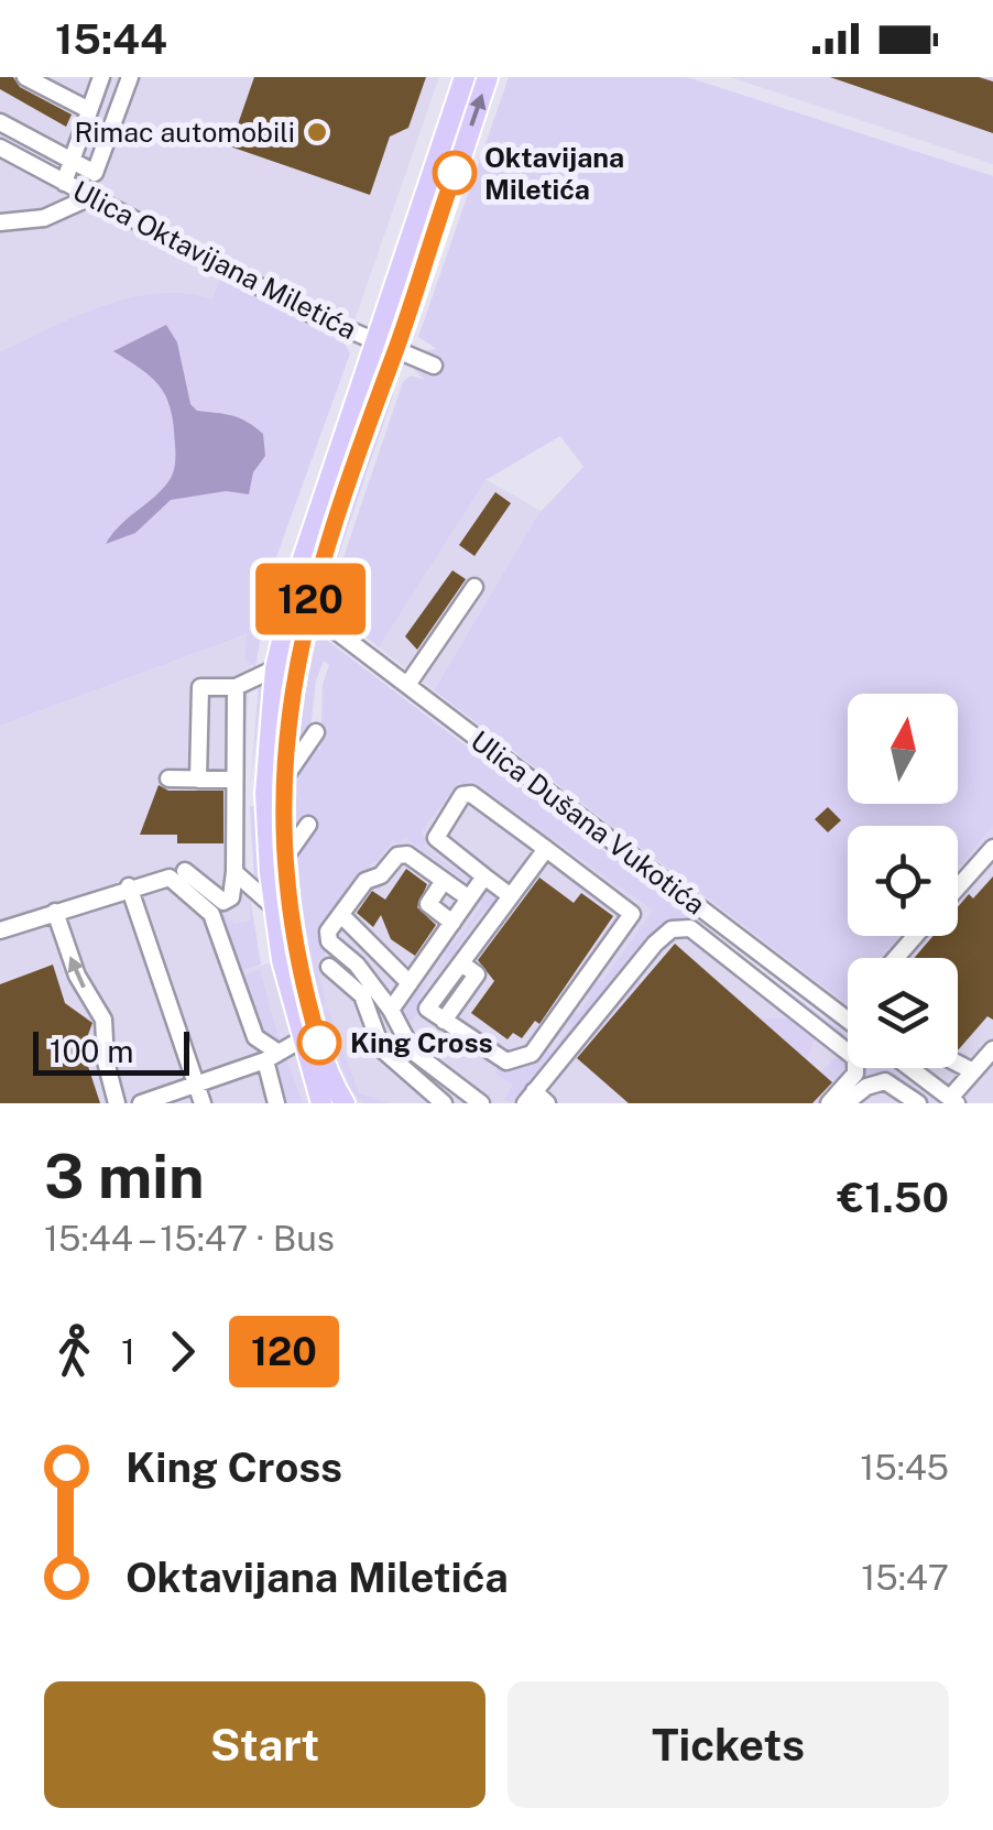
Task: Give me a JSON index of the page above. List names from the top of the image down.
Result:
{
  "streets": {
    "street": ["Ulica Oktavijana Miletića", "Ulica Dušana Vukotića"]
  },
  "places": ["Rimac automobili", "Oktavijana Miletića", "King Cross"],
  "lines": ["bus line 120"],
  "scale_bar": "100 m",
  "north": "top",
  "page": {
    "status": "15:44",
    "on_map": "120",
    "scale": "100 m",
    "heading": ["3 min", "15:44 – 15:47 · Bus", "€1.50"],
    "legs": ["1", "120"],
    "list": [
      {
        "name": "King Cross",
        "value": "15:45"
      },
      {
        "name": "Oktavijana Miletića",
        "value": "15:47"
      }
    ],
    "buttons": ["Start", "Tickets"]
  }
}
